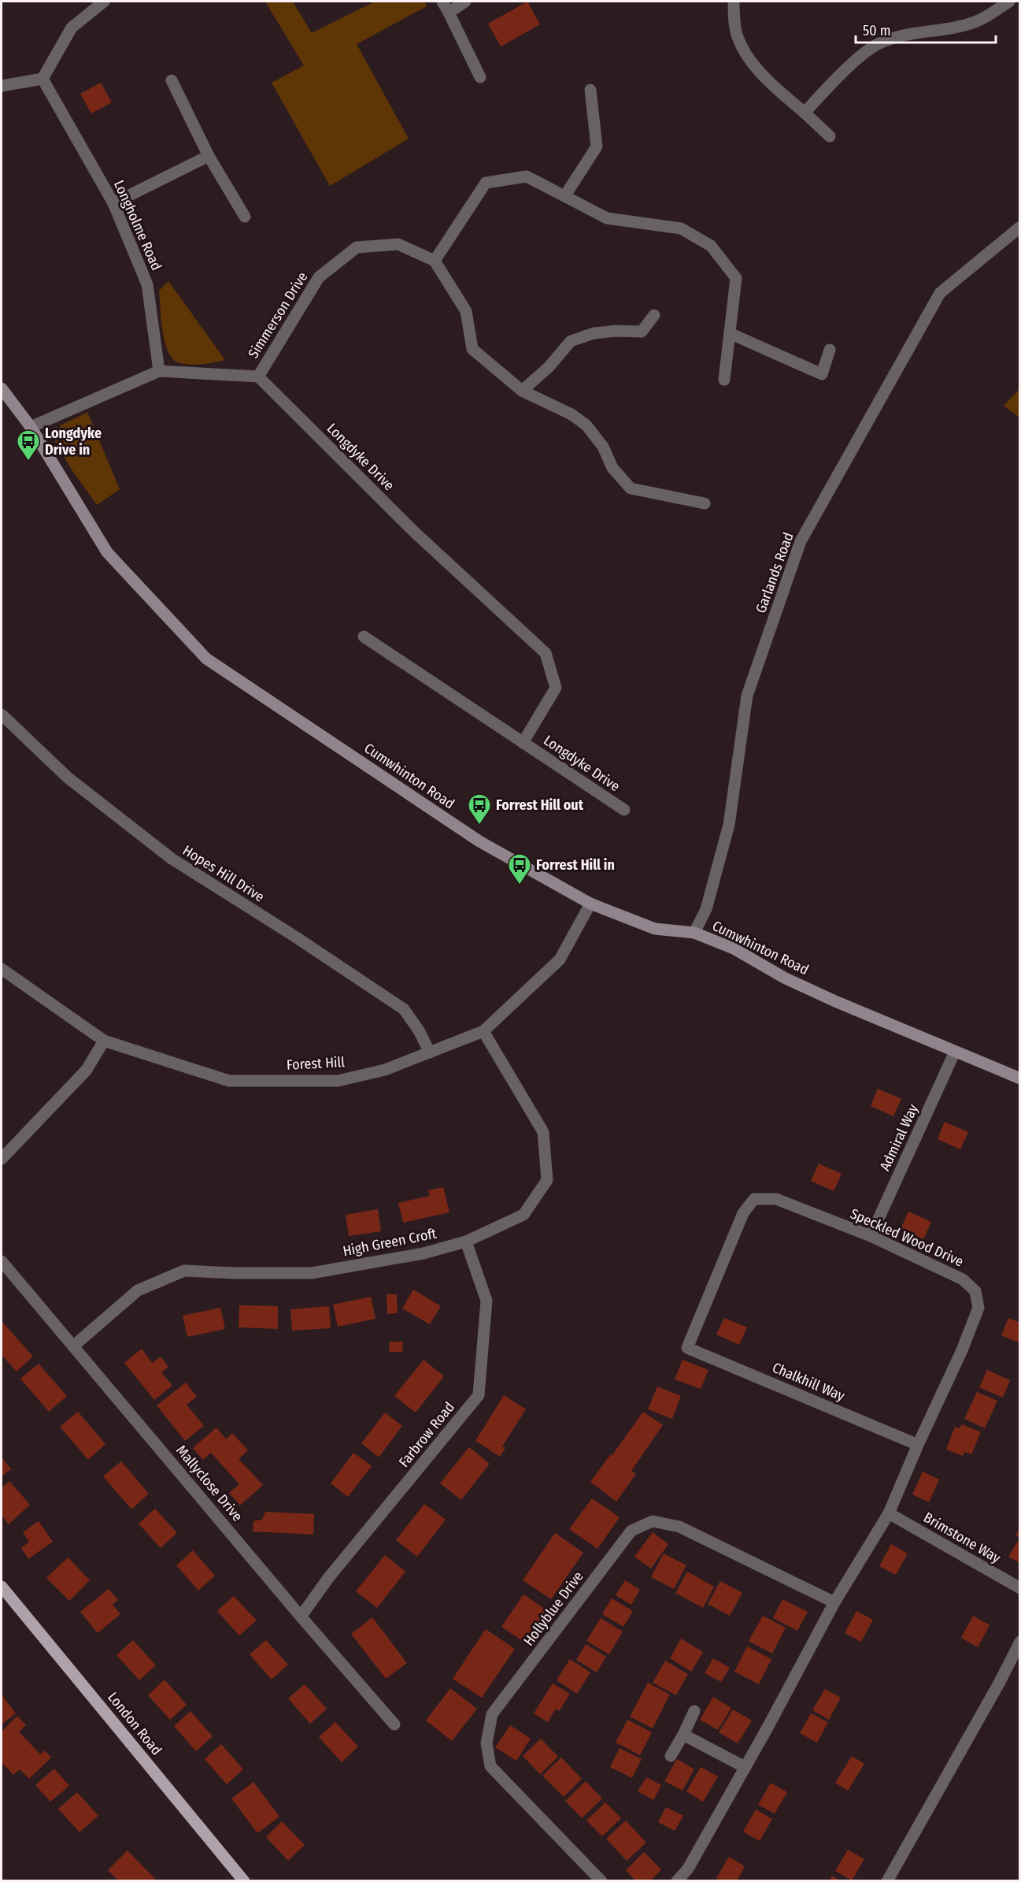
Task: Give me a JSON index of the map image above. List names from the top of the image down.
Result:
{
  "streets": {
    "main road": ["London Road"],
    "street": [
      "Longholme Road",
      "Simmerson Drive",
      "Longdyke Drive",
      "Garlands Road",
      "Cumwhinton Road",
      "Hopes Hill Drive",
      "Forest Hill",
      "Admiral Way",
      "Speckled Wood Drive",
      "High Green Croft",
      "Chalkhill Way",
      "Farbrow Road",
      "Mallyclose Drive",
      "Brimstone Way",
      "Hollyblue Drive"
    ]
  },
  "crossings": [
    ["Simmerson Drive", "Longdyke Drive"],
    ["Garlands Road", "Cumwhinton Road"],
    ["Cumwhinton Road", "Forest Hill"],
    ["Cumwhinton Road", "Admiral Way"],
    ["Hopes Hill Drive", "Forest Hill"],
    ["Forest Hill", "High Green Croft"],
    ["Admiral Way", "Speckled Wood Drive"],
    ["Speckled Wood Drive", "Chalkhill Way"],
    ["Speckled Wood Drive", "Brimstone Way"],
    ["High Green Croft", "Farbrow Road"],
    ["High Green Croft", "Mallyclose Drive"],
    ["Farbrow Road", "Mallyclose Drive"]
  ],
  "places": {
    "bus stop": ["Longdyke Drive in", "Forrest Hill out", "Forrest Hill in"]
  },
  "scale_bar": "50 m"
}
